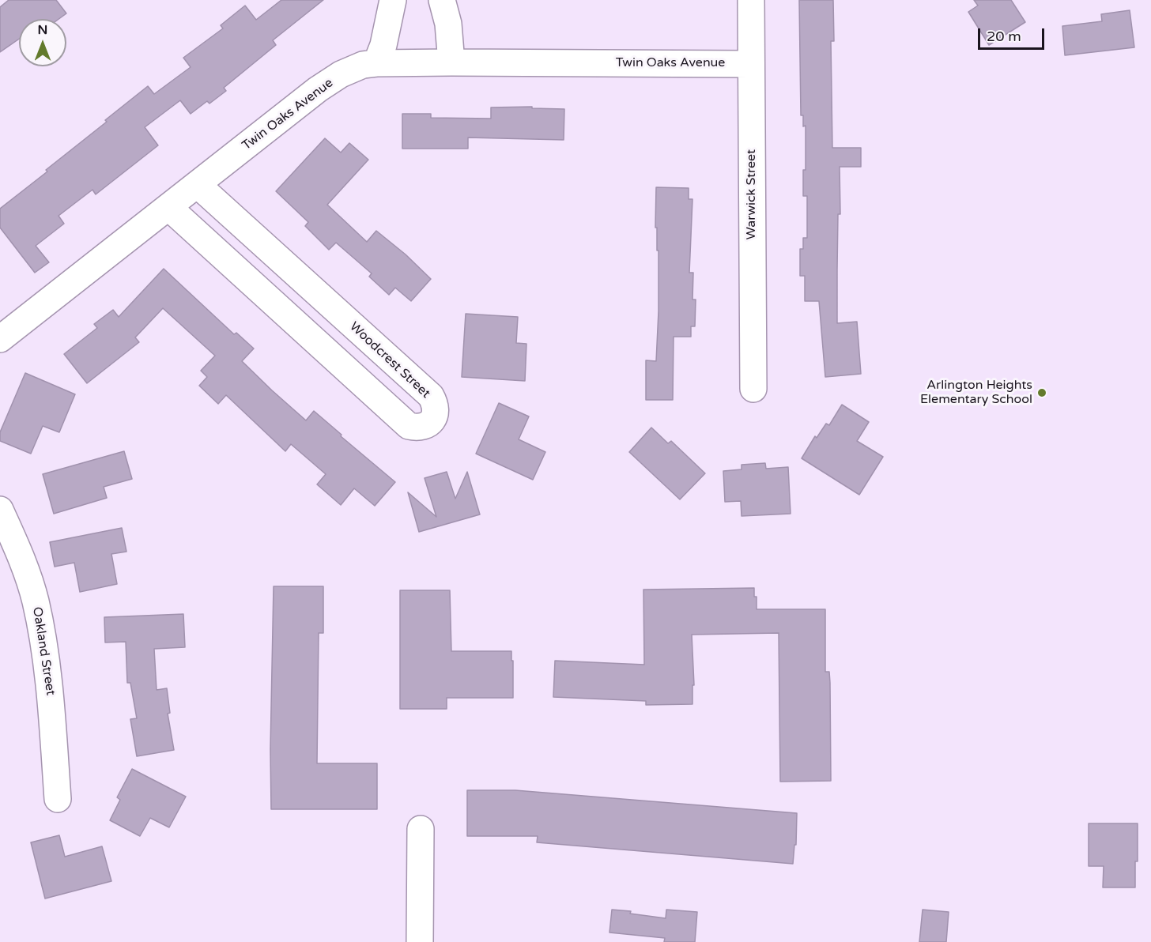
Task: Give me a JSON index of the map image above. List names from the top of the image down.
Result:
{
  "streets": {
    "street": [
      "Twin Oaks Avenue",
      "Warwick Street",
      "Woodcrest Street",
      "Oakland Street"
    ]
  },
  "crossings": [
    ["Twin Oaks Avenue", "Warwick Street"],
    ["Twin Oaks Avenue", "Woodcrest Street"]
  ],
  "places": ["Arlington Heights Elementary School"],
  "scale_bar": "20 m",
  "north": "top"
}
